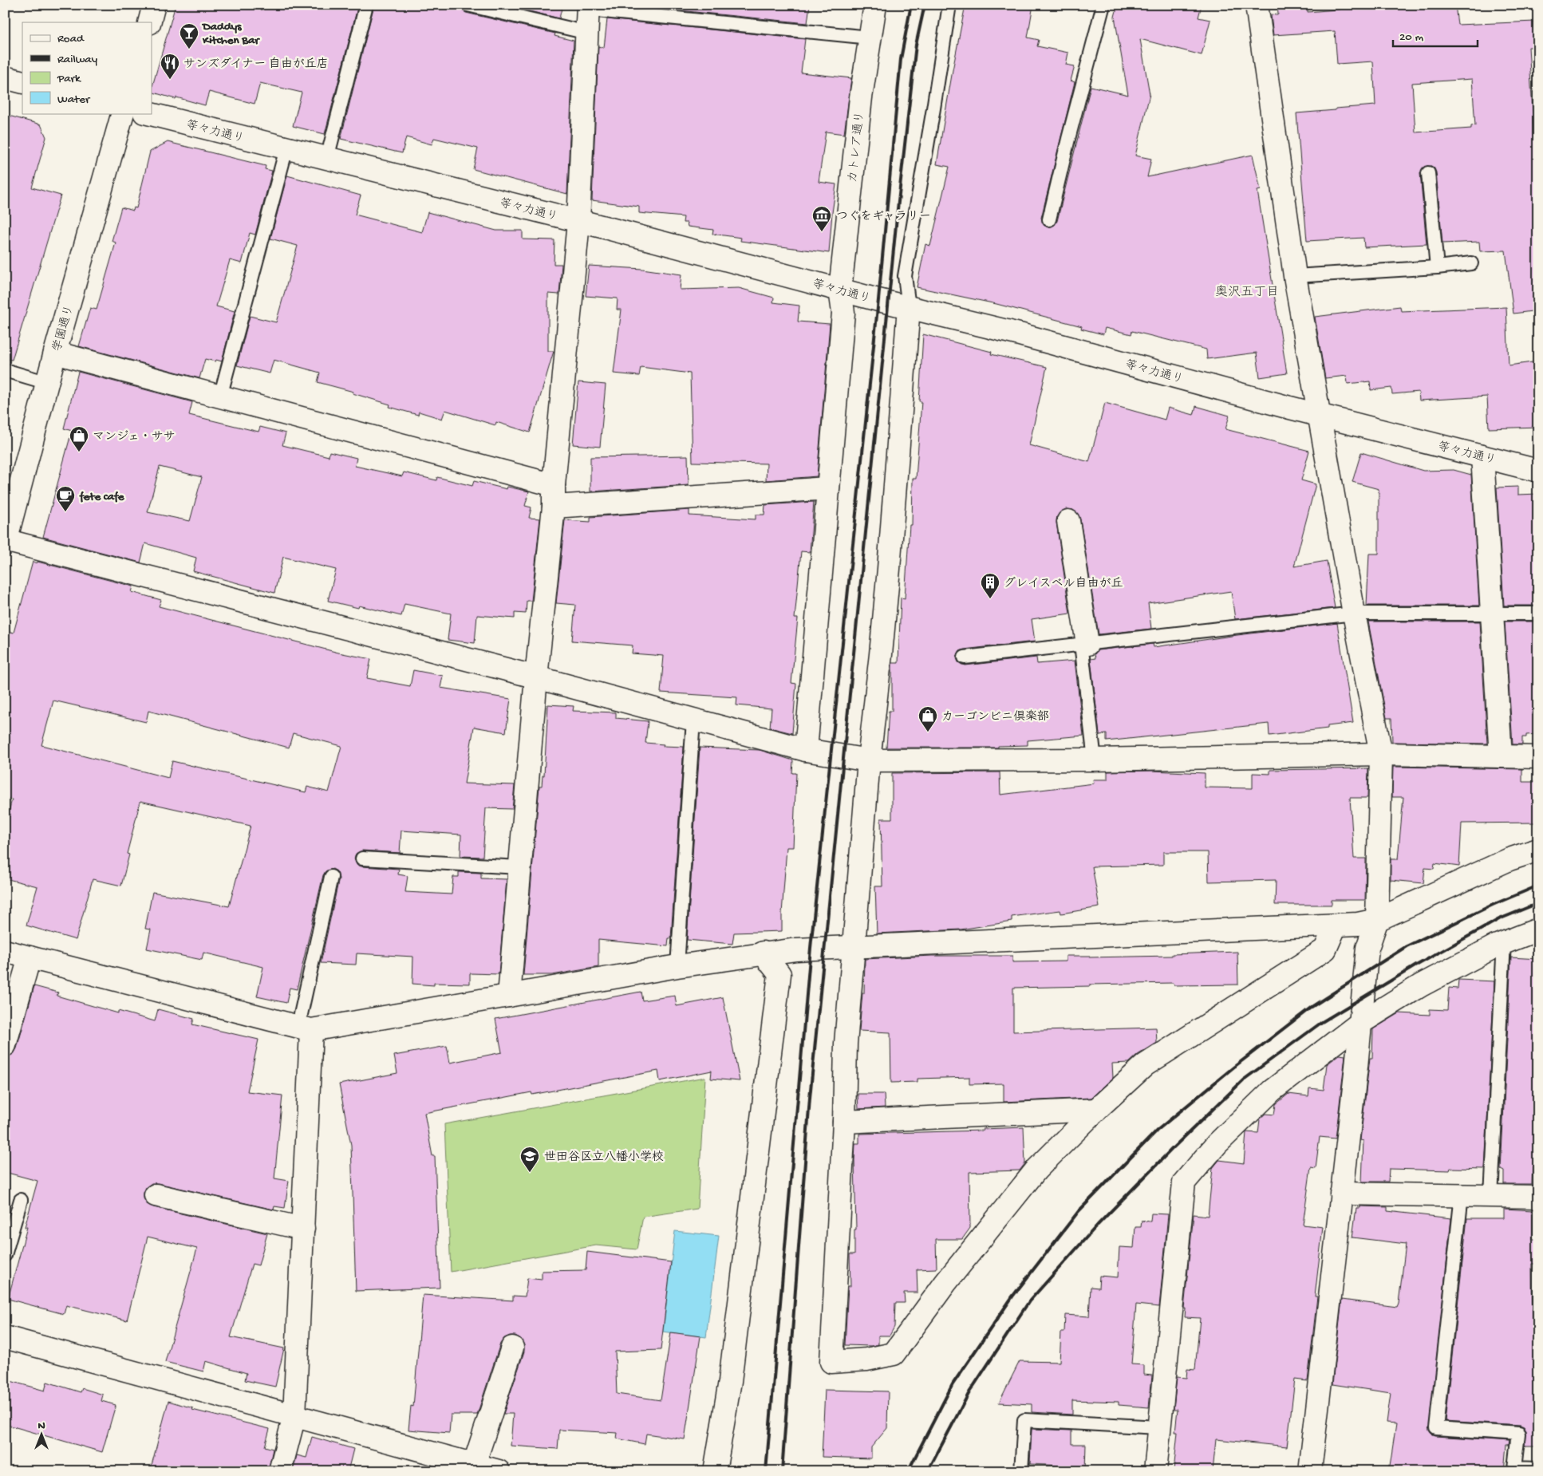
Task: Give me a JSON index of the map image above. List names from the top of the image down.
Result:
{
  "streets": {
    "street": ["等々力通り", "カトレア通り", "学園通り"]
  },
  "crossings": [
    ["等々力通り", "カトレア通り"]
  ],
  "districts": ["奥沢五丁目"],
  "places": {
    "bar": ["Daddys Kitchen Bar"],
    "restaurant": ["サンズダイナー 自由が丘店"],
    "museum": ["つぐをギャラリー"],
    "shop": ["マンジェ・ササ", "カーゴンビニ倶楽部"],
    "cafe": ["fete cafe"],
    "building": ["グレイスベル自由が丘"],
    "school or university": ["世田谷区立八幡小学校"]
  },
  "legend": [
    "Road",
    "Railway",
    "Park",
    "Water"
  ],
  "scale_bar": "20 m",
  "north": "top"
}
